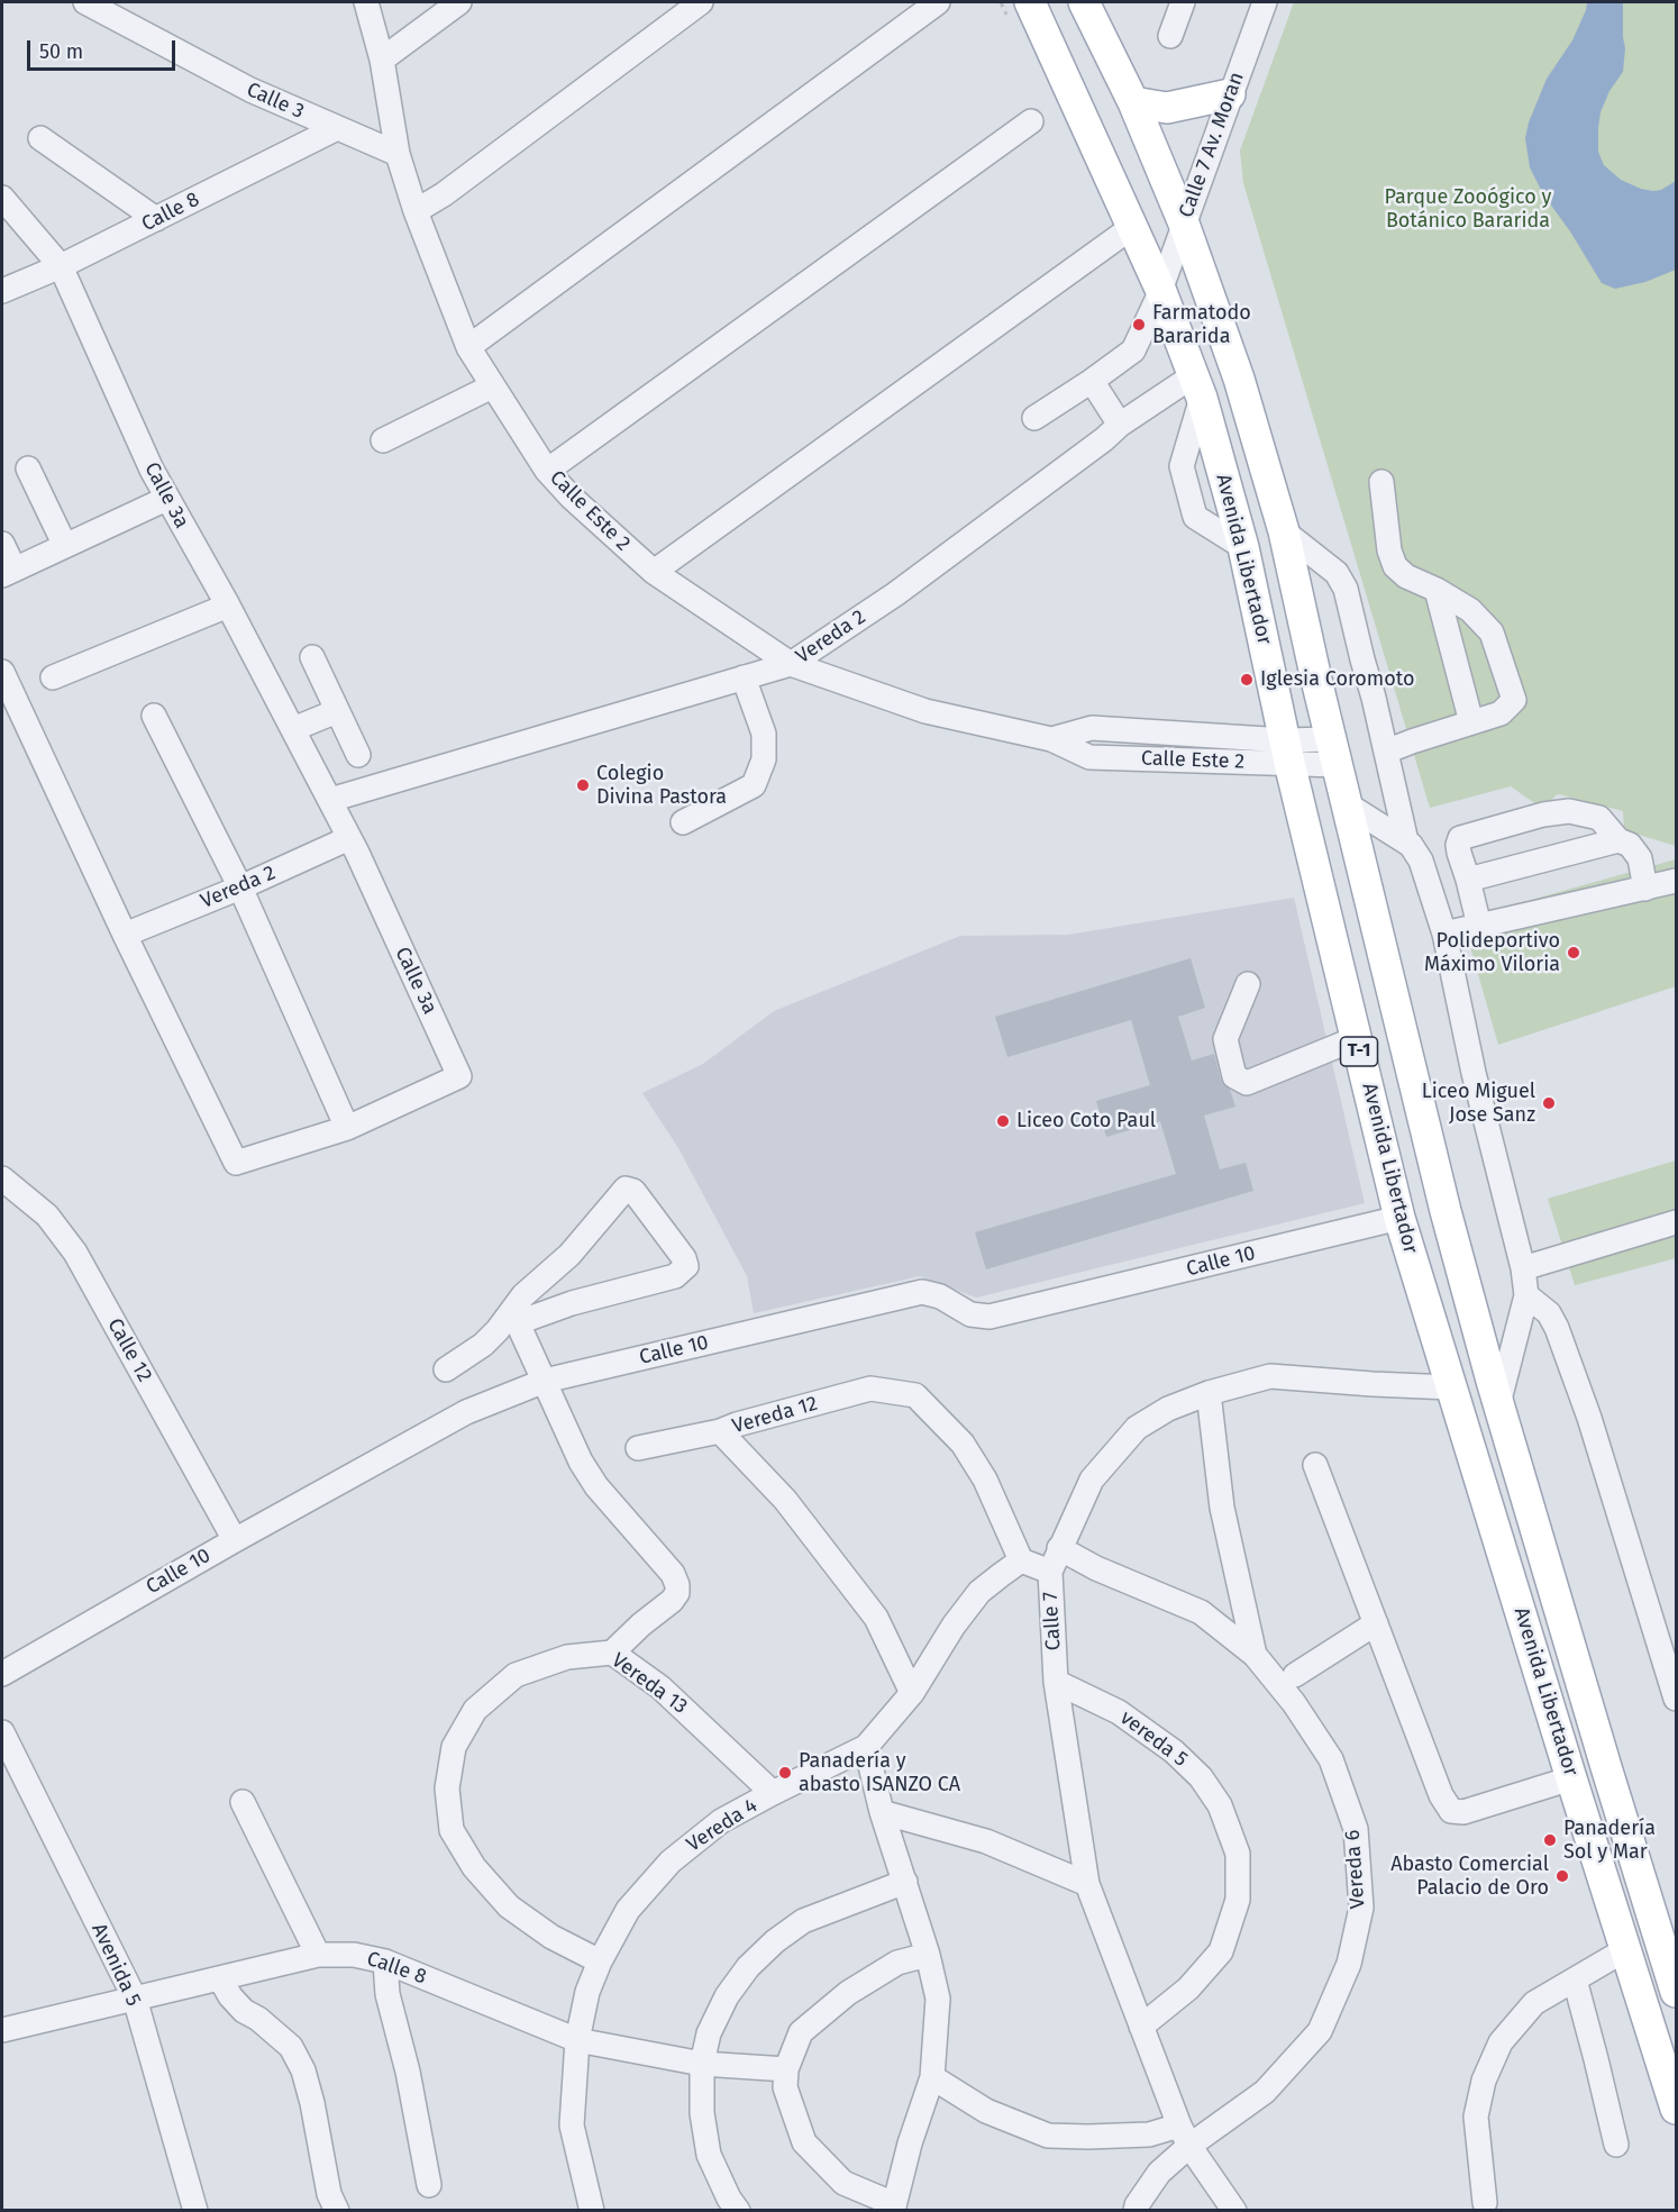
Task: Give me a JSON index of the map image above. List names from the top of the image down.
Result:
{
  "streets": {
    "main road": ["Avenida Libertador", "T-1"],
    "street": [
      "Calle 3",
      "Calle 7 Av. Moran",
      "Calle 8",
      "Calle 3a",
      "Calle Este 2",
      "Vereda 2",
      "Calle 10",
      "Calle 12",
      "Vereda 12",
      "Calle 7",
      "Vereda 13",
      "vereda 5",
      "Vereda 4",
      "Vereda 6",
      "Avenida 5"
    ]
  },
  "crossings": [
    ["Calle 3", "Calle 8"],
    ["Calle 3", "Calle Este 2"],
    ["Calle 7 Av. Moran", "Avenida Libertador"],
    ["Calle 8", "Calle 3a"],
    ["Calle 8", "Vereda 4"],
    ["Calle 8", "Avenida 5"],
    ["Calle 3a", "Vereda 2"],
    ["Calle Este 2", "Avenida Libertador"],
    ["Calle Este 2", "Vereda 2"],
    ["Avenida Libertador", "Vereda 2"],
    ["Avenida Libertador", "Calle 10"],
    ["Avenida Libertador", "Calle 7"],
    ["Calle 10", "Calle 12"],
    ["Vereda 12", "Vereda 4"],
    ["Calle 7", "vereda 5"],
    ["Calle 7", "Vereda 6"],
    ["Vereda 13", "Vereda 4"]
  ],
  "parks": ["Parque Zooógico y Botánico Bararida"],
  "places": [
    "Farmatodo Bararida",
    "Iglesia Coromoto",
    "Colegio Divina Pastora",
    "Polideportivo Máximo Viloria",
    "Liceo Miguel Jose Sanz",
    "Liceo Coto Paul",
    "Panadería y abasto ISANZO CA",
    "Panadería Sol y Mar",
    "Abasto Comercial Palacio de Oro"
  ],
  "scale_bar": "50 m"
}
